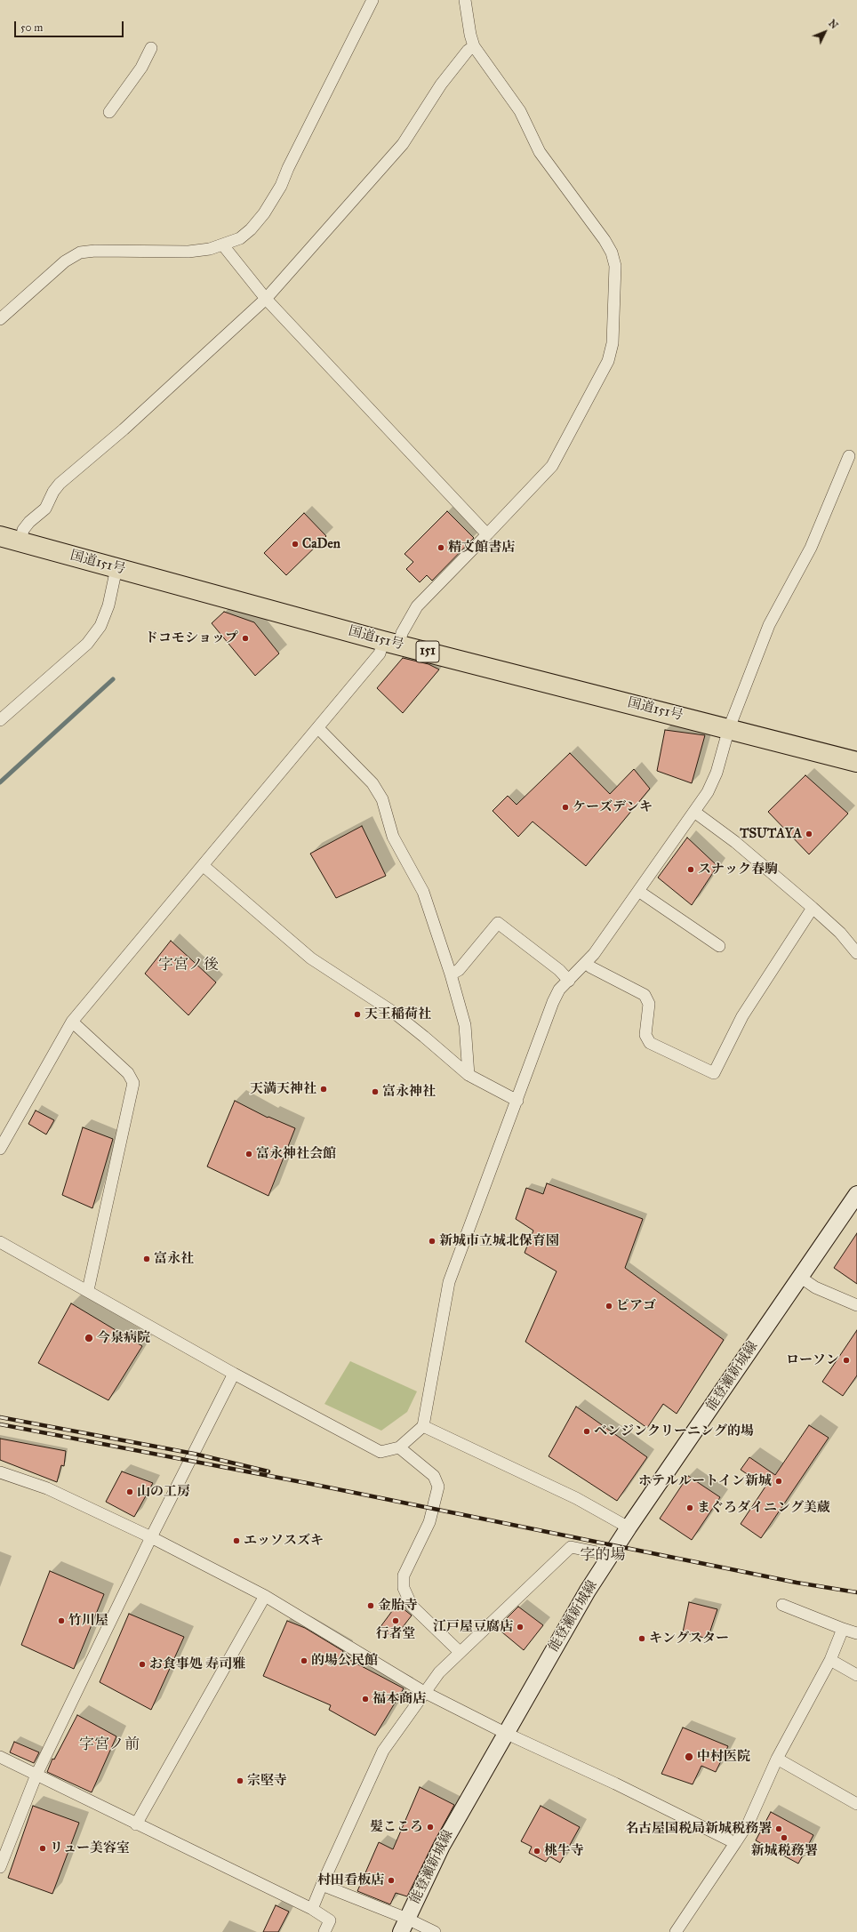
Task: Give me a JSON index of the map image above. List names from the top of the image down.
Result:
{
  "streets": {
    "highway": ["国道151号", "151"],
    "main road": ["能登瀬新城線"]
  },
  "districts": ["字宮ノ後", "字的場", "字宮ノ前"],
  "places": [
    "CaDen",
    "精文館書店",
    "ドコモショップ",
    "ケーズデンキ",
    "TSUTAYA",
    "スナック春駒",
    "天王稲荷社",
    "天満天神社",
    "富永神社",
    "富永神社会館",
    "新城市立城北保育園",
    "富永社",
    "ピアゴ",
    "今泉病院",
    "ローソン",
    "ベンジンクリーニング的場",
    "ホテルルートイン新城",
    "山の工房",
    "まぐろダイニング美蔵",
    "エッソスズキ",
    "金胎寺",
    "竹川屋",
    "行者堂",
    "江戸屋豆腐店",
    "キングスター",
    "的場公民館",
    "お食事処 寿司雅",
    "福本商店",
    "中村医院",
    "宗堅寺",
    "髪こころ",
    "名古屋国税局新城税務署",
    "新城税務署",
    "リュー美容室",
    "桃牛寺",
    "村田看板店"
  ],
  "scale_bar": "50 m",
  "north": "top right"
}
